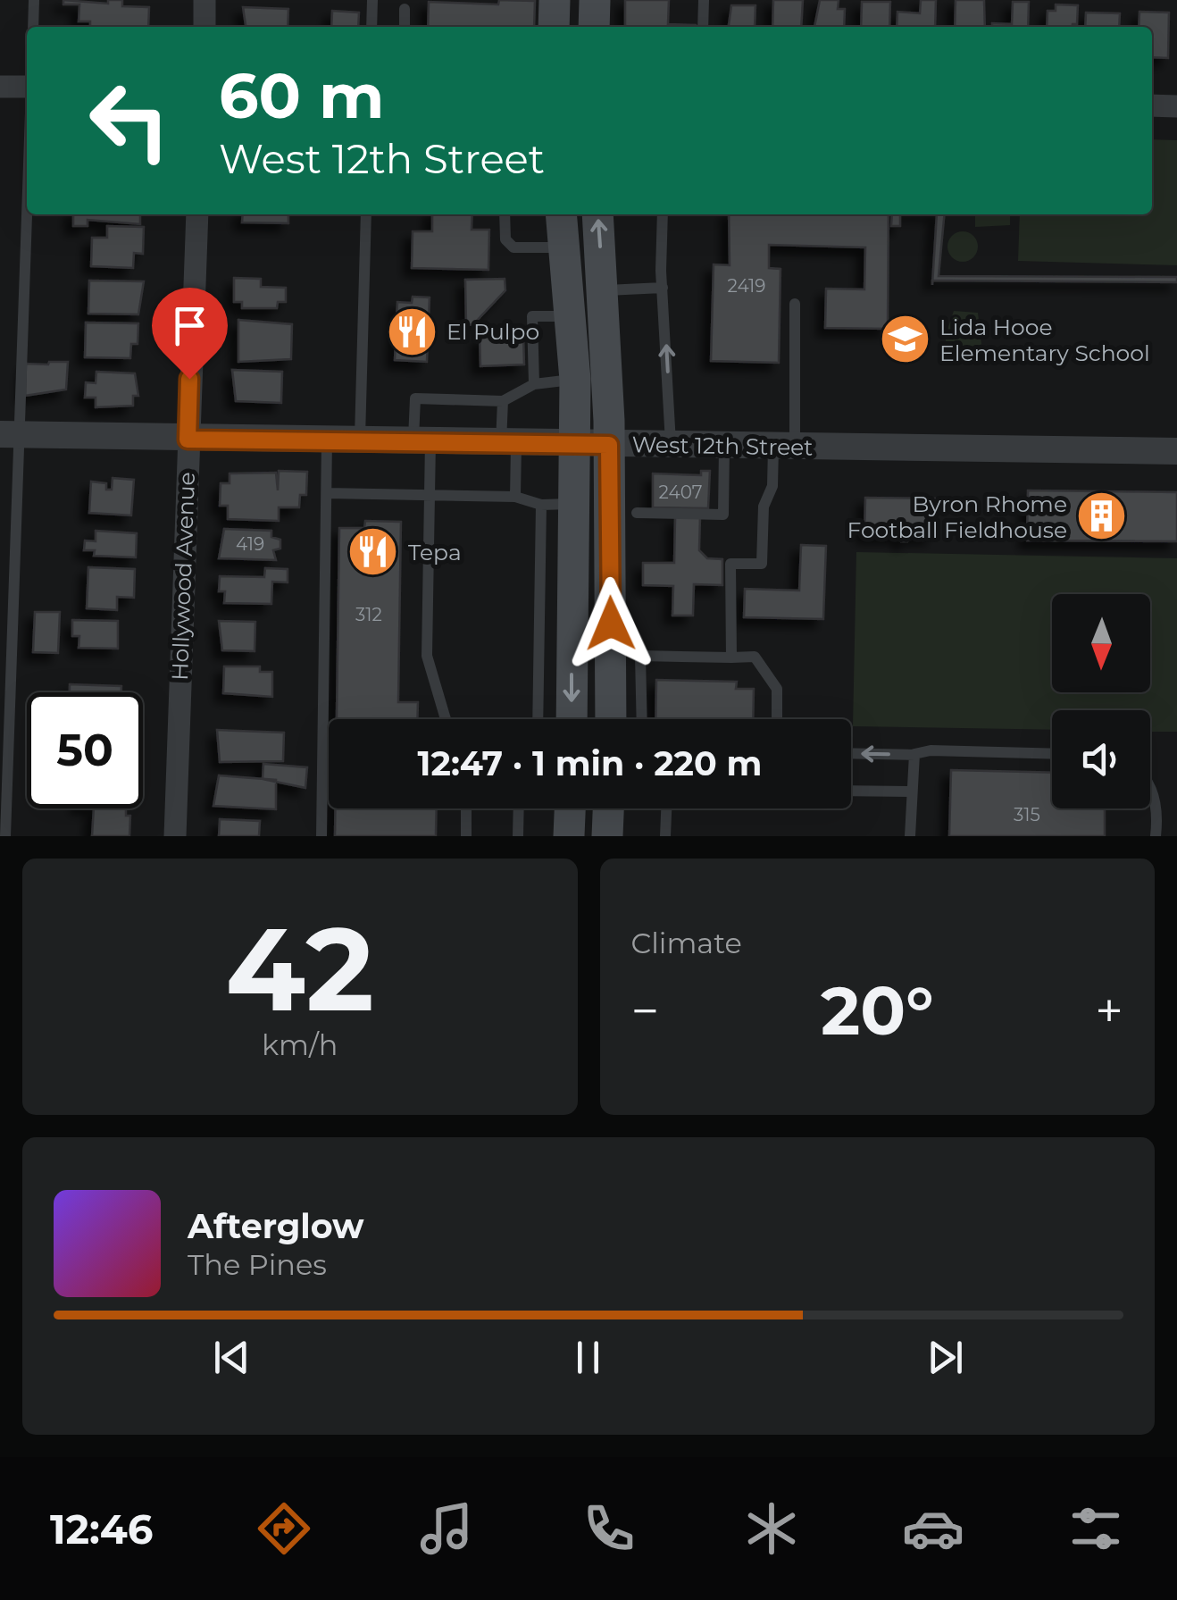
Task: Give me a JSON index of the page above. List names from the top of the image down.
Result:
{
  "streets": {
    "street": ["West 12th Street", "Hollywood Avenue"]
  },
  "crossings": [
    ["West 12th Street", "Hollywood Avenue"]
  ],
  "places": {
    "restaurant": ["El Pulpo", "Tepa"],
    "school or university": ["Lida Hooe Elementary School"],
    "building": ["Byron Rhome Football Fieldhouse"]
  },
  "house_numbers": [
    "2419",
    "2407",
    "419",
    "312",
    "315"
  ],
  "north": "bottom",
  "page": {
    "turn": ["60 m", "West 12th Street"],
    "limit": "50",
    "trip": "12:47 · 1 min · 220 m",
    "tile": [
      ["42", "km/h"],
      "Climate"
    ],
    "heat": ["−", "20°", "+"],
    "song": ["Afterglow", "The Pines"],
    "tabs": "12:46"
  }
}
